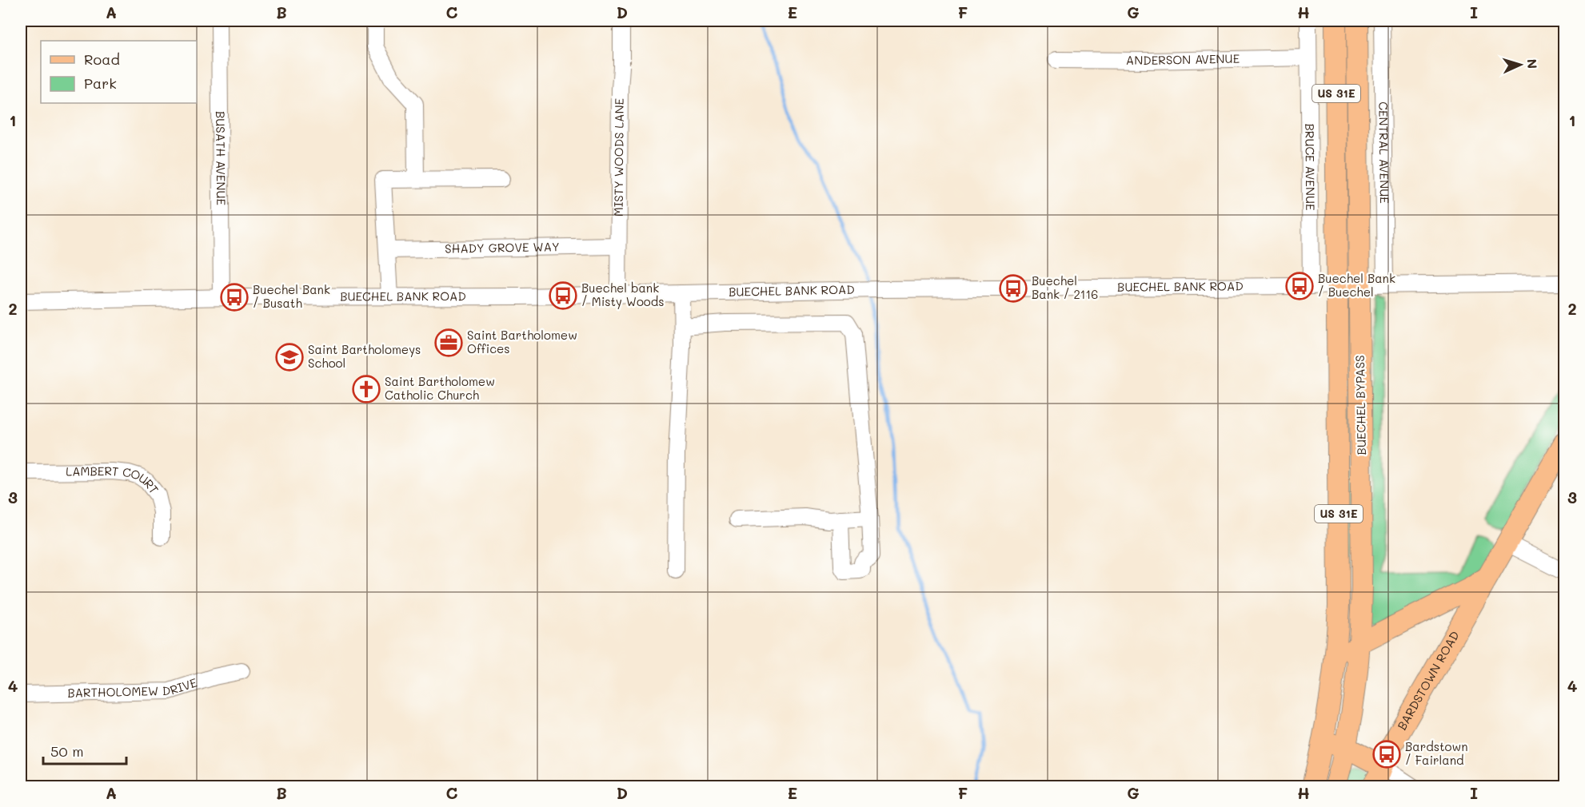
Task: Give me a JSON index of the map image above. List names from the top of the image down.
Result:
{
  "streets": {
    "main road": ["US 31E", "BUECHEL BYPASS", "BARDSTOWN ROAD"],
    "street": [
      "ANDERSON AVENUE",
      "CENTRAL AVENUE",
      "MISTY WOODS LANE",
      "BUSATH AVENUE",
      "BRUCE AVENUE",
      "SHADY GROVE WAY",
      "BUECHEL BANK ROAD",
      "LAMBERT COURT",
      "BARTHOLOMEW DRIVE"
    ]
  },
  "crossings": [
    ["ANDERSON AVENUE", "BRUCE AVENUE"],
    ["US 31E", "BUECHEL BYPASS"],
    ["CENTRAL AVENUE", "BUECHEL BANK ROAD"],
    ["MISTY WOODS LANE", "SHADY GROVE WAY"],
    ["MISTY WOODS LANE", "BUECHEL BANK ROAD"],
    ["BUSATH AVENUE", "BUECHEL BANK ROAD"],
    ["BRUCE AVENUE", "BUECHEL BANK ROAD"],
    ["BUECHEL BANK ROAD", "BUECHEL BYPASS"],
    ["BUECHEL BYPASS", "BARDSTOWN ROAD"]
  ],
  "places": {
    "bus stop": [
      "Buechel Bank / Buechel",
      "Buechel Bank / 2116",
      "Buechel bank / Misty Woods",
      "Buechel Bank / Busath",
      "Bardstown / Fairland"
    ],
    "office": ["Saint Bartholomew Offices"],
    "school or university": ["Saint Bartholomeys School"],
    "church": ["Saint Bartholomew Catholic Church"]
  },
  "legend": ["Road", "Park"],
  "scale_bar": "50 m",
  "north": "right",
  "grid": {
    "columns": [
      "A",
      "B",
      "C",
      "D",
      "E",
      "F",
      "G",
      "H",
      "I"
    ],
    "rows": [
      "1",
      "2",
      "3",
      "4"
    ]
  }
}
